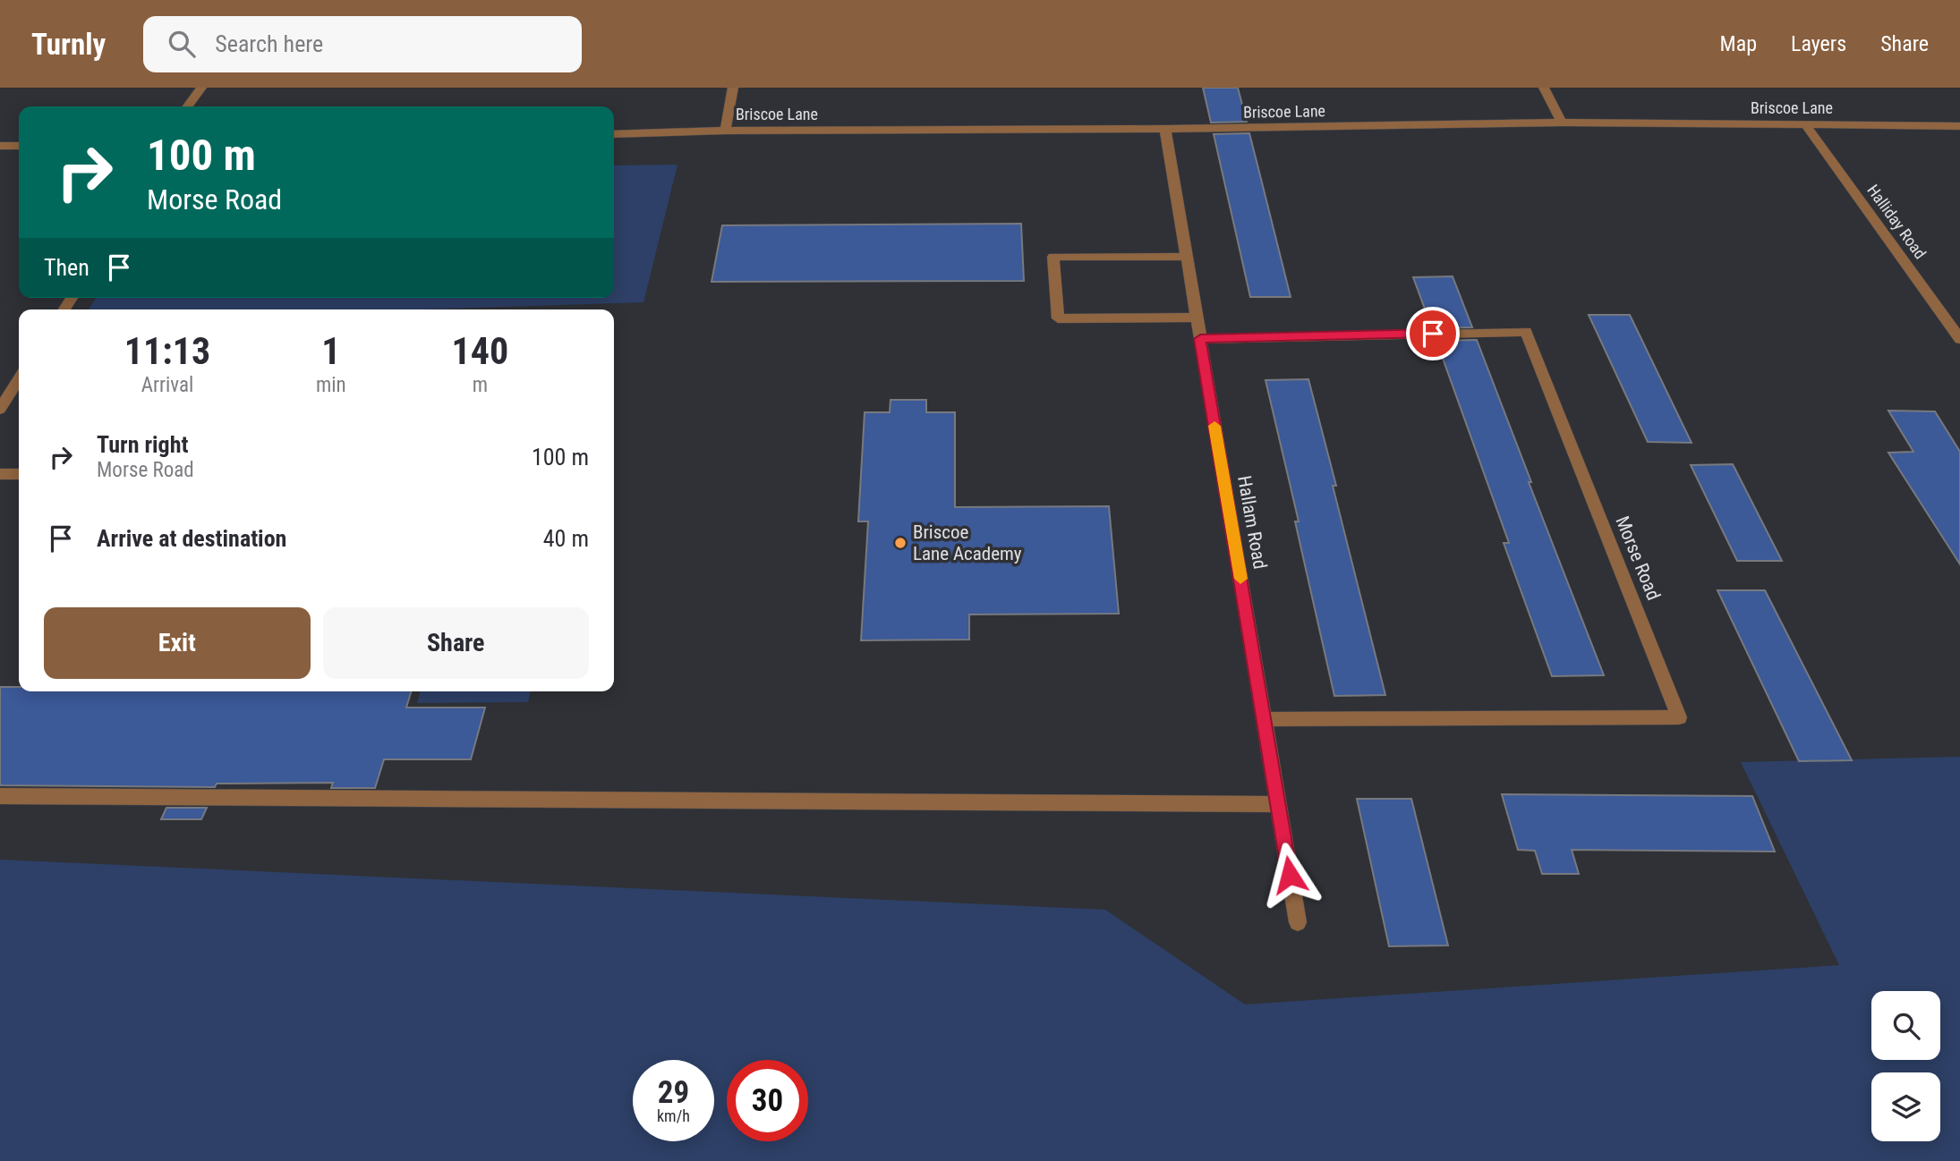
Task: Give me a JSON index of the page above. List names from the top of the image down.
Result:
{
  "streets": {
    "street": [
      "Briscoe Lane",
      "Halliday Road",
      "Hallam Road",
      "Morse Road"
    ]
  },
  "crossings": [
    ["Briscoe Lane", "Halliday Road"],
    ["Briscoe Lane", "Hallam Road"],
    ["Hallam Road", "Morse Road"]
  ],
  "places": ["Briscoe Lane Academy"],
  "page": {
    "header": "Turnly",
    "search": "Search here",
    "nav": ["Map", "Layers", "Share"],
    "turn": ["100 m", "Morse Road"],
    "then": "Then",
    "eta": [
      "11:13",
      "Arrival",
      "1",
      "min",
      "140",
      "m"
    ],
    "list": [
      {
        "name": "Turn right",
        "note": "Morse Road",
        "value": "100 m"
      },
      {
        "name": "Arrive at destination",
        "value": "40 m"
      }
    ],
    "buttons": ["Exit", "Share"],
    "speed": "29 km/h",
    "limit": "30"
  }
}
